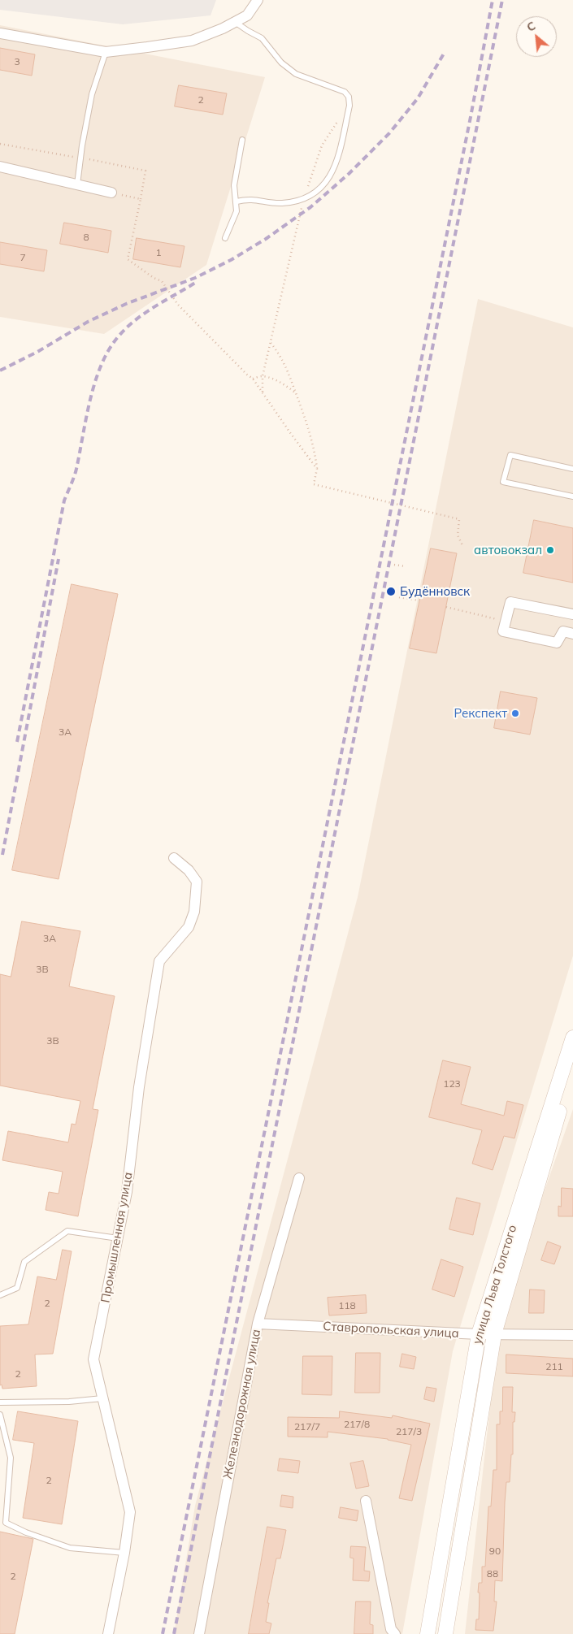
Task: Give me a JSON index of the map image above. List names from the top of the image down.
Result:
{
  "streets": {
    "main road": ["улица Льва Толстого"],
    "street": ["Промышленная улица", "Ставропольская улица", "Железнодорожная улица"]
  },
  "crossings": [
    ["улица Льва Толстого", "Ставропольская улица"],
    ["Ставропольская улица", "Железнодорожная улица"]
  ],
  "places": ["автовокзал", "Будённовск", "Рекспект"],
  "house_numbers": [
    "3",
    "2",
    "8",
    "1",
    "7",
    "3А",
    "3А",
    "3В",
    "3В",
    "123",
    "2",
    "118",
    "211",
    "2",
    "217/8",
    "217/7",
    "217/3",
    "2",
    "90",
    "88",
    "2"
  ],
  "north": "top left"
}
